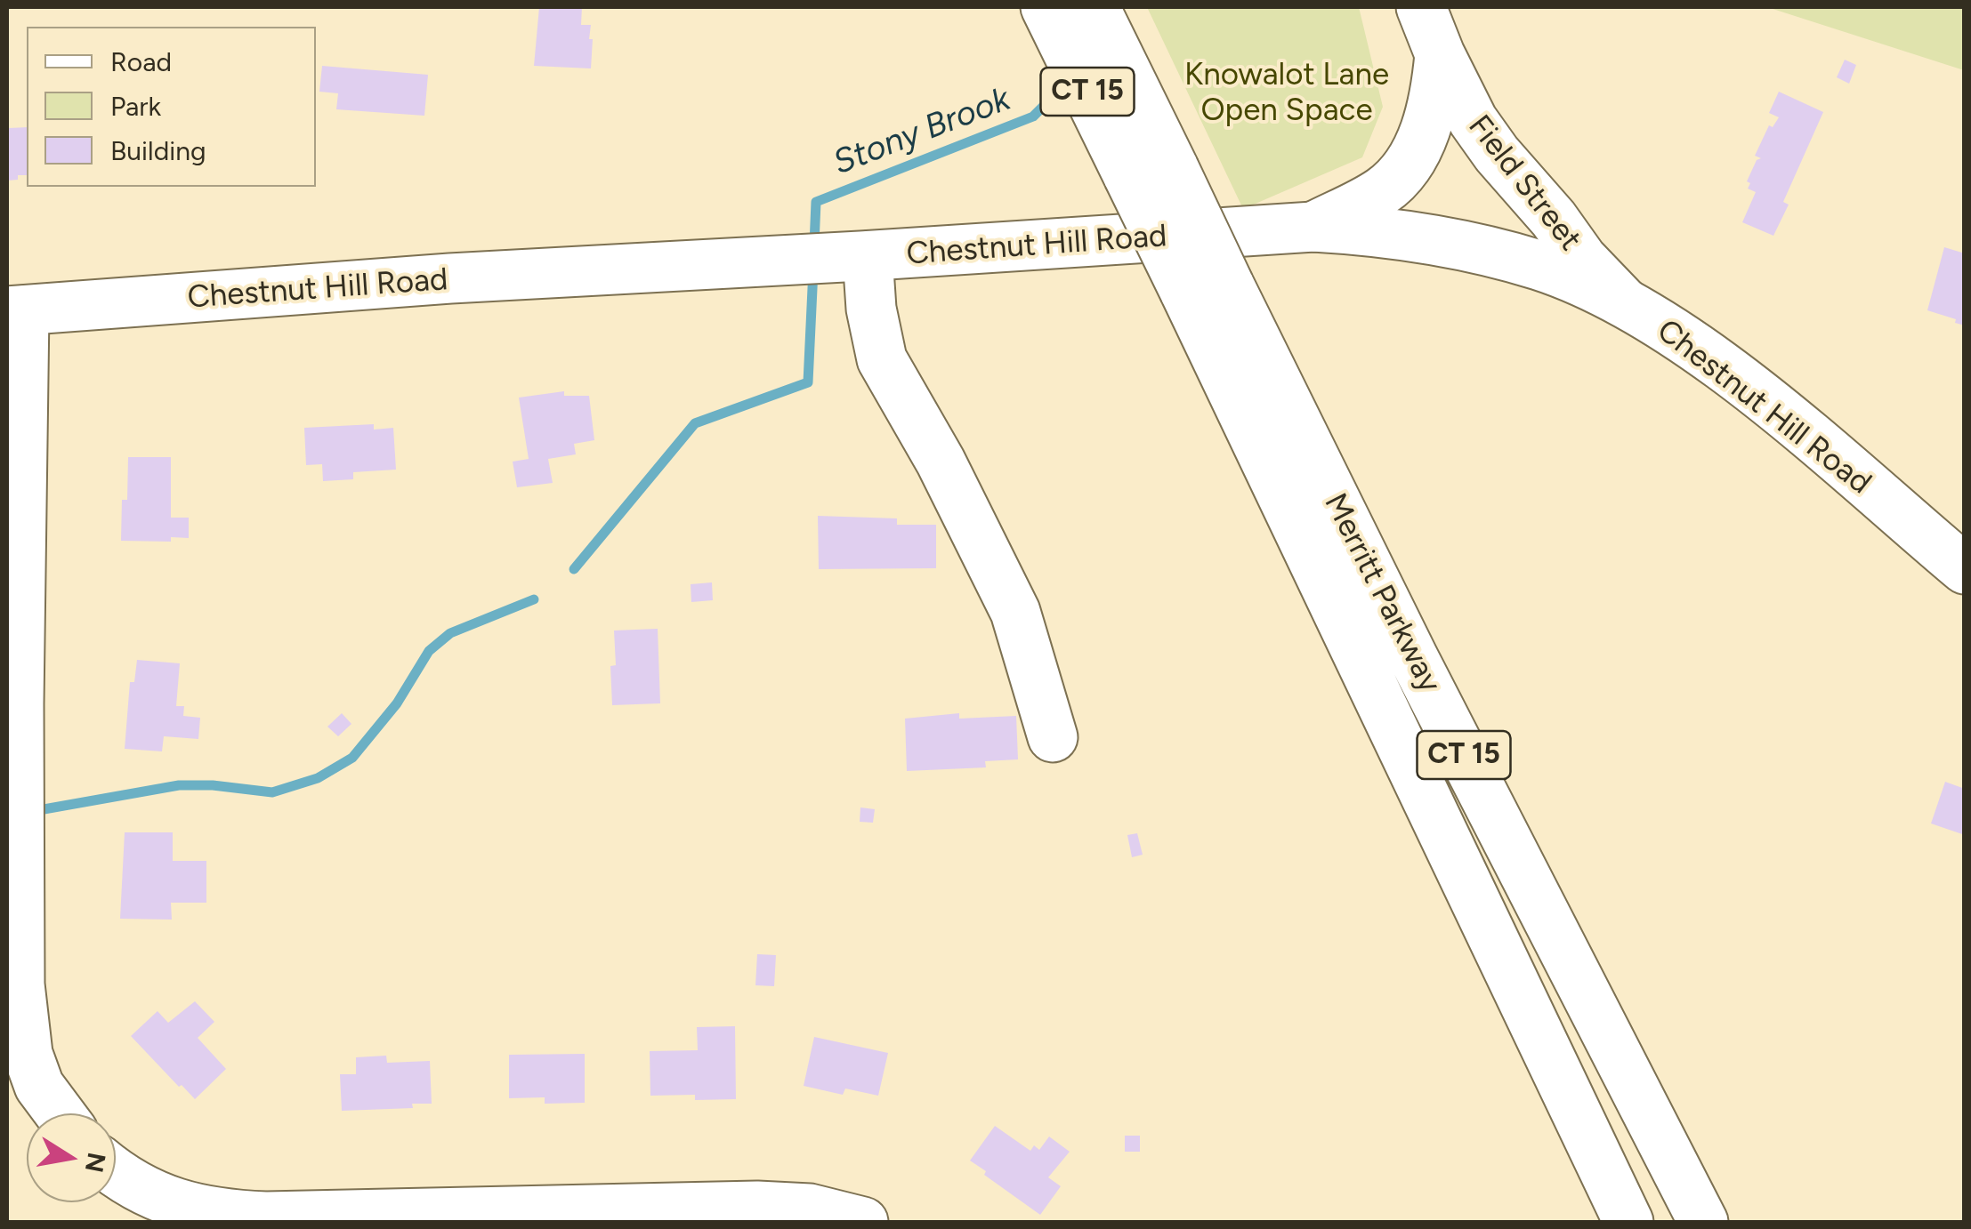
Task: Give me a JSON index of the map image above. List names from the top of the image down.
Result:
{
  "streets": {
    "main road": [
      "CT 15",
      "Field Street",
      "Chestnut Hill Road",
      "Merritt Parkway"
    ]
  },
  "crossings": [
    ["Field Street", "Chestnut Hill Road"]
  ],
  "water": ["Stony Brook"],
  "parks": ["Knowalot Lane Open Space"],
  "legend": ["Road", "Park", "Building"],
  "north": "right"
}
